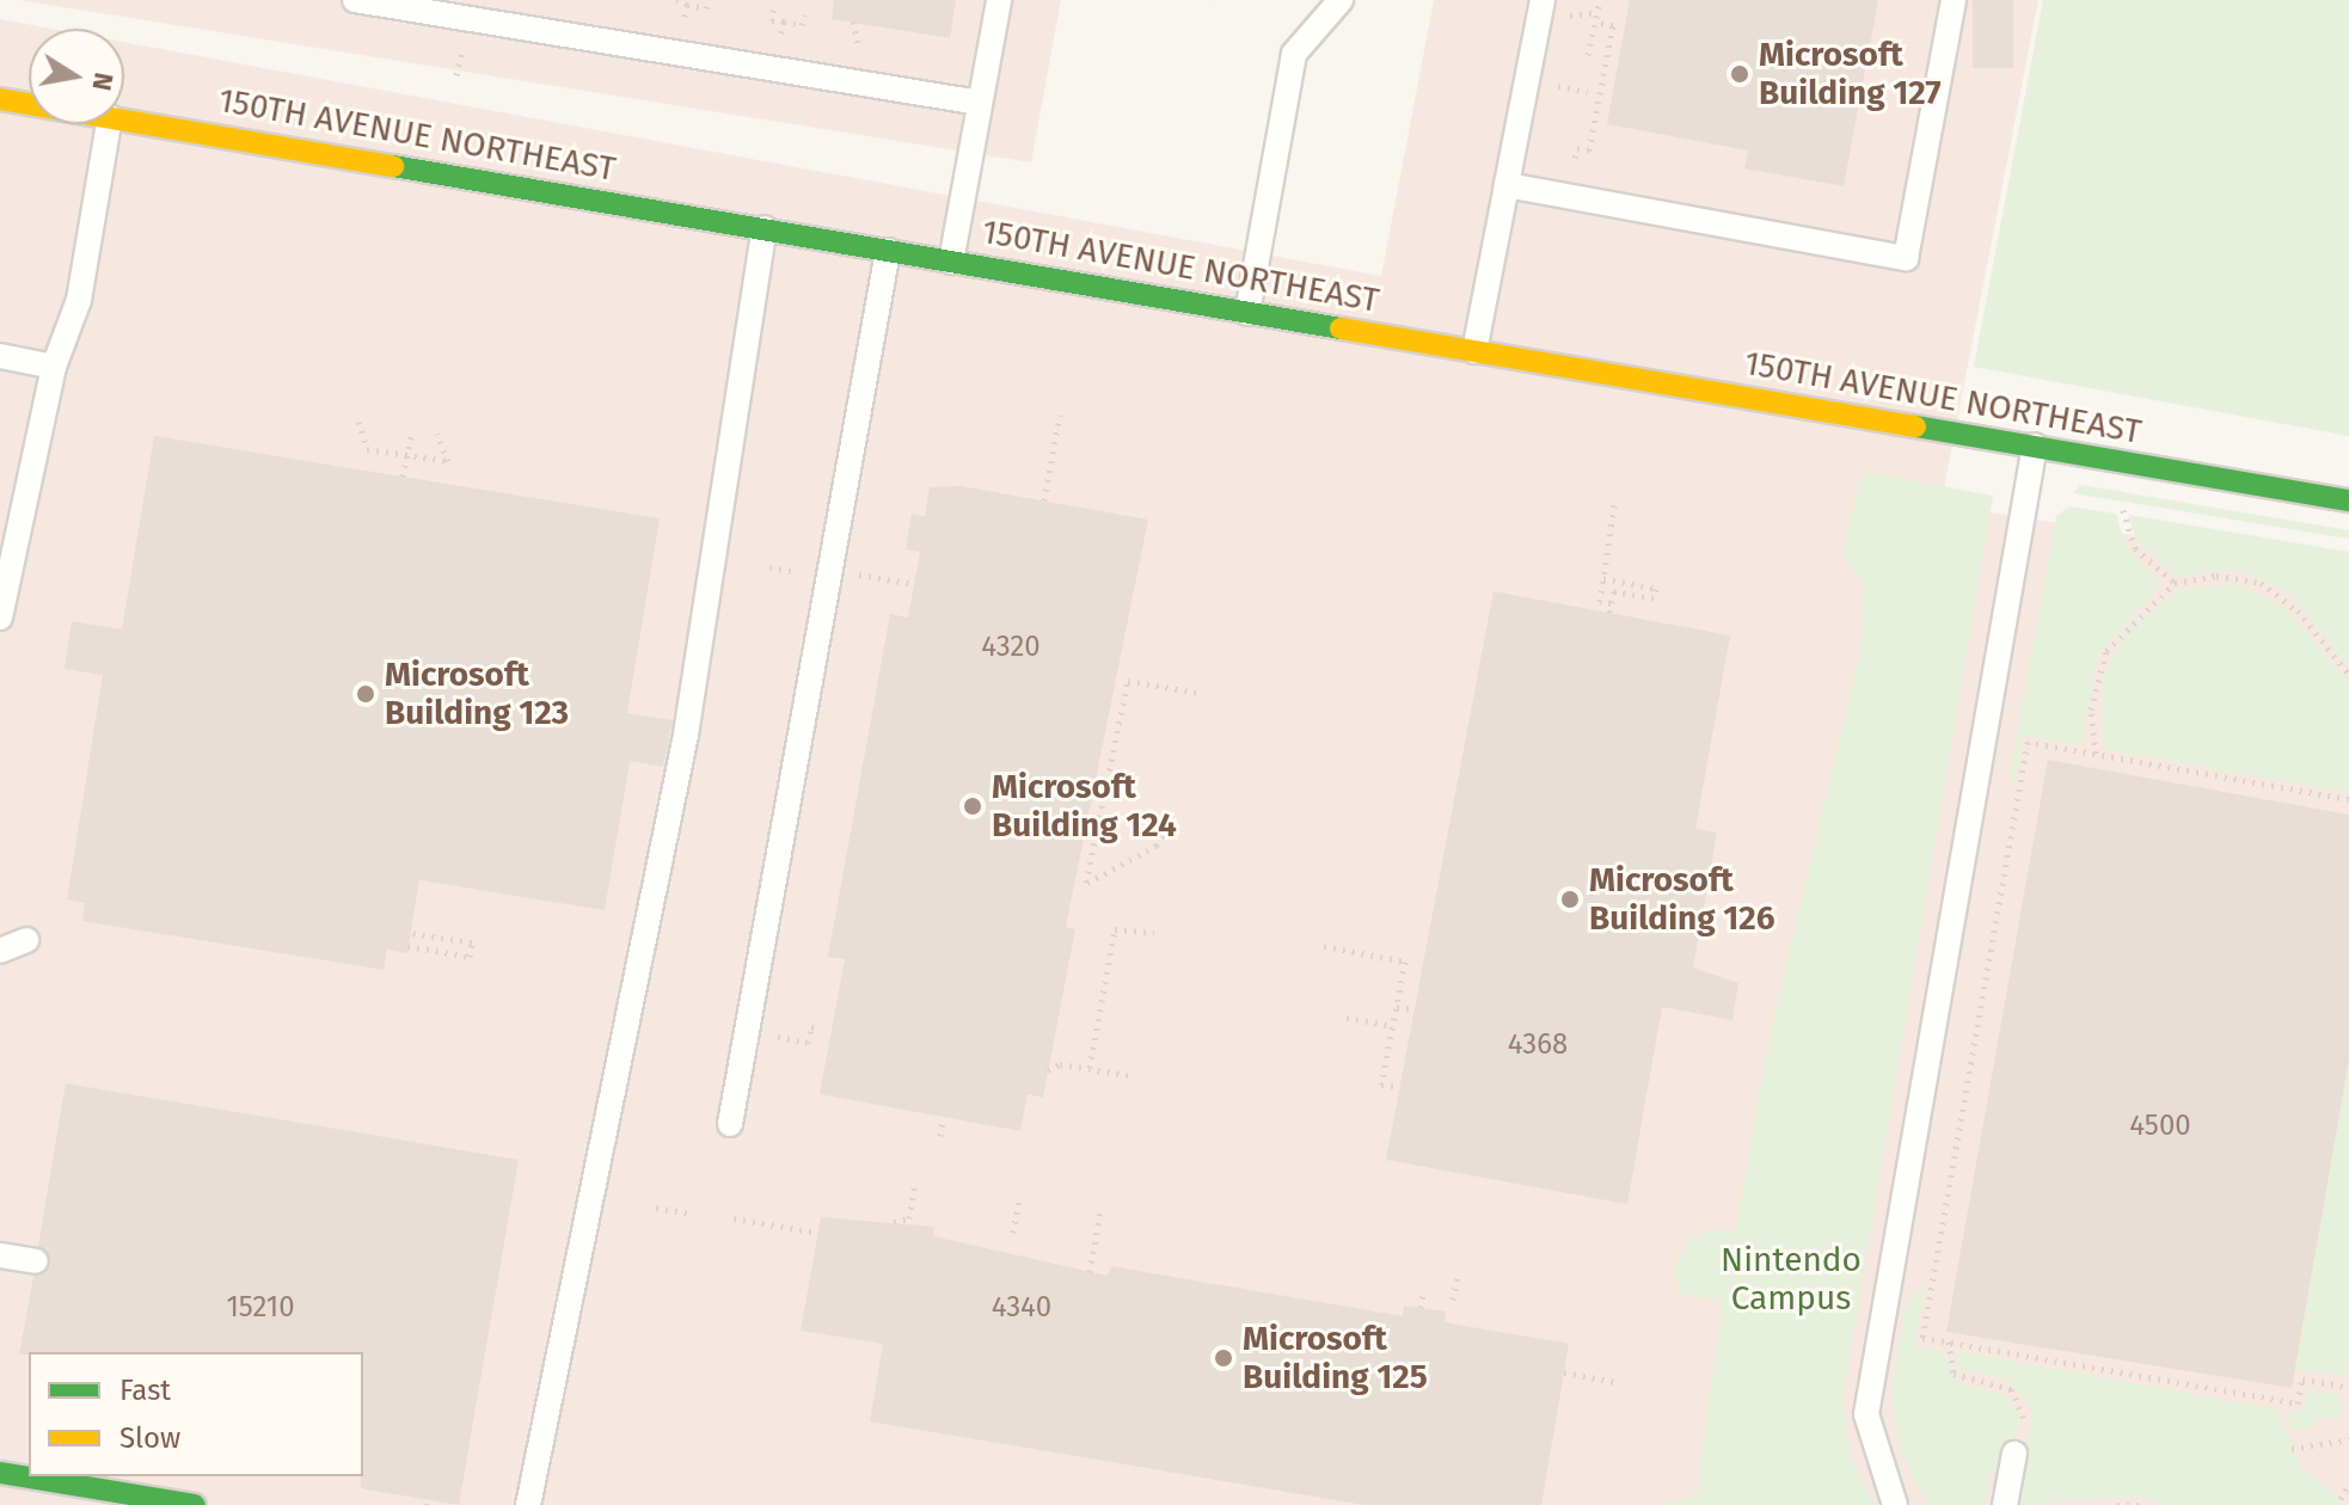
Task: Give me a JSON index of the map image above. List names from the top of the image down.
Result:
{
  "streets": {
    "street": ["150TH AVENUE NORTHEAST"]
  },
  "parks": ["Nintendo Campus"],
  "places": [
    "Microsoft Building 127",
    "Microsoft Building 123",
    "Microsoft Building 124",
    "Microsoft Building 126",
    "Microsoft Building 125"
  ],
  "house_numbers": [
    "4320",
    "4368",
    "4500",
    "15210",
    "4340"
  ],
  "legend": ["Fast", "Slow"],
  "north": "right"
}
